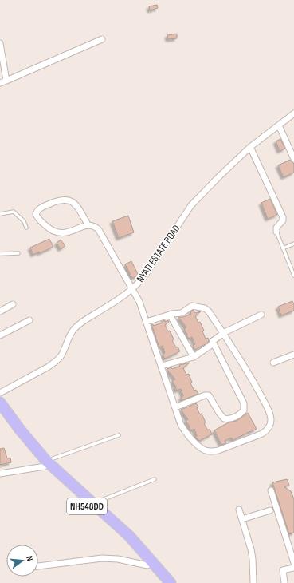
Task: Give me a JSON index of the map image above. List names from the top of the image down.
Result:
{
  "streets": {
    "highway": ["NH548DD"],
    "street": ["NYATI ESTATE ROAD"]
  },
  "north": "right"
}
